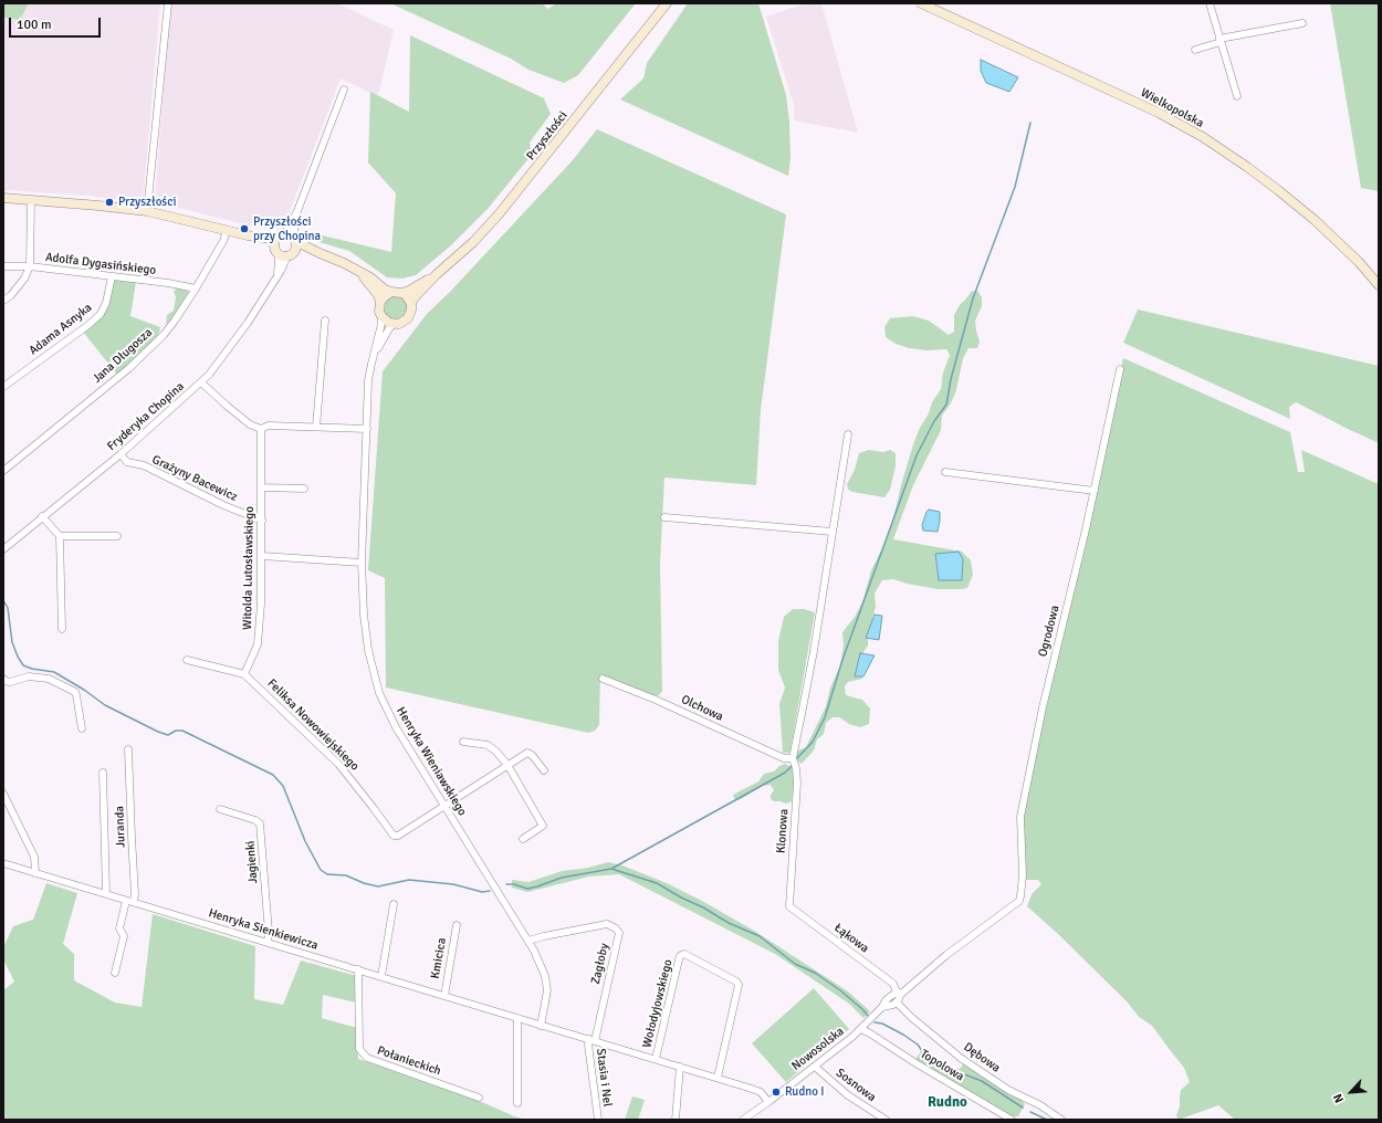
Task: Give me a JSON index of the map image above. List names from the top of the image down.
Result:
{
  "streets": {
    "street": [
      "Wielkopolska",
      "Przyszłości",
      "Adolfa Dygasińskiego",
      "Adama Asnyka",
      "Jana Długosza",
      "Fryderyka Chopina",
      "Grażyny Bacewicz",
      "Witolda Lutosławskiego",
      "Ogrodowa",
      "Olchowa",
      "Feliksa Nowowiejskiego",
      "Henryka Wieniawskiego",
      "Juranda",
      "Klonowa",
      "Jagienki",
      "Henryka Sienkiewicza",
      "Łąkowa",
      "Kmicica",
      "Zagłoby",
      "Wołodyjowskiego",
      "Nowosolska",
      "Dębowa",
      "Połanieckich",
      "Topolowa",
      "Stasia i Nel",
      "Sosnowa"
    ]
  },
  "crossings": [
    ["Przyszłości", "Henryka Wieniawskiego"],
    ["Adolfa Dygasińskiego", "Adama Asnyka"],
    ["Adolfa Dygasińskiego", "Jana Długosza"],
    ["Fryderyka Chopina", "Grażyny Bacewicz"],
    ["Grażyny Bacewicz", "Witolda Lutosławskiego"],
    ["Witolda Lutosławskiego", "Feliksa Nowowiejskiego"],
    ["Ogrodowa", "Nowosolska"],
    ["Olchowa", "Klonowa"],
    ["Feliksa Nowowiejskiego", "Henryka Wieniawskiego"],
    ["Henryka Wieniawskiego", "Henryka Sienkiewicza"],
    ["Henryka Wieniawskiego", "Zagłoby"],
    ["Juranda", "Henryka Sienkiewicza"],
    ["Klonowa", "Łąkowa"],
    ["Jagienki", "Henryka Sienkiewicza"],
    ["Henryka Sienkiewicza", "Kmicica"],
    ["Henryka Sienkiewicza", "Zagłoby"],
    ["Henryka Sienkiewicza", "Wołodyjowskiego"],
    ["Henryka Sienkiewicza", "Nowosolska"],
    ["Henryka Sienkiewicza", "Połanieckich"],
    ["Henryka Sienkiewicza", "Stasia i Nel"],
    ["Łąkowa", "Nowosolska"],
    ["Zagłoby", "Stasia i Nel"],
    ["Nowosolska", "Dębowa"],
    ["Nowosolska", "Topolowa"],
    ["Nowosolska", "Sosnowa"]
  ],
  "districts": ["Rudno"],
  "places": ["Przyszłości", "Przyszłości przy Chopina", "Rudno I"],
  "scale_bar": "100 m",
  "north": "bottom left"
}
